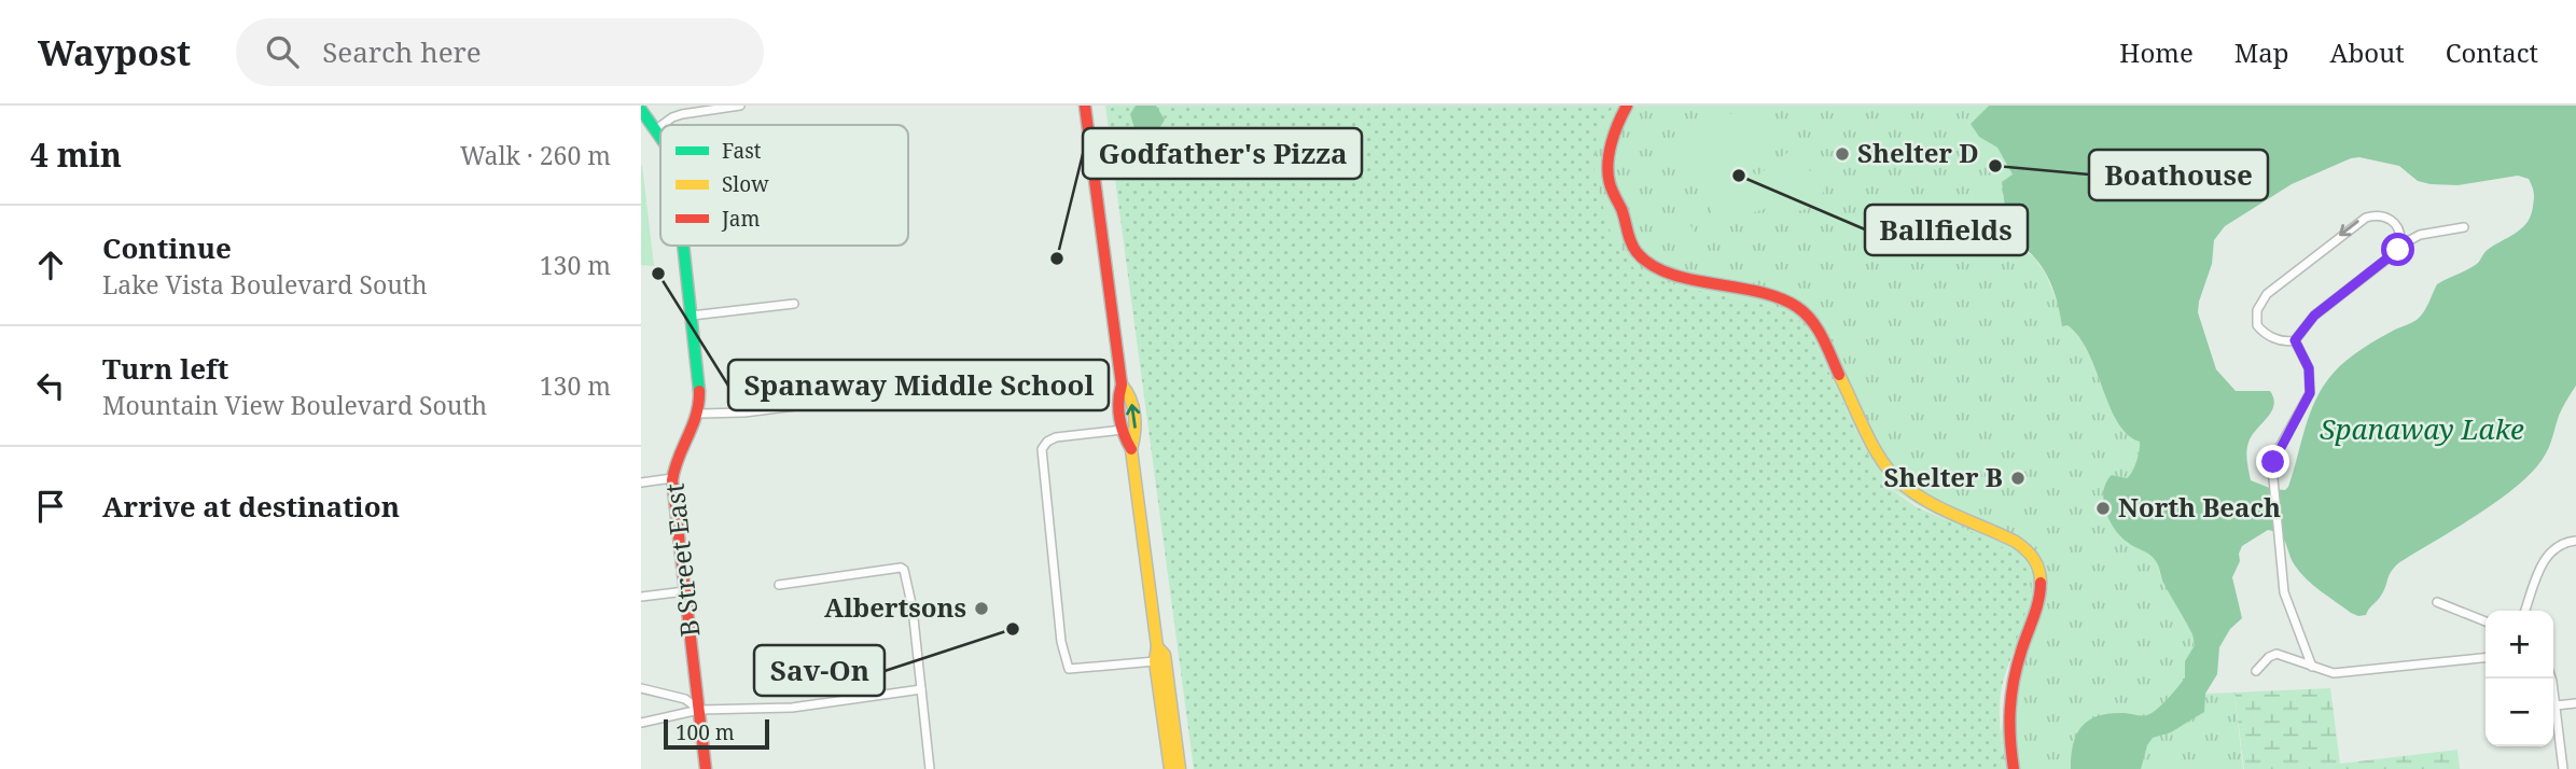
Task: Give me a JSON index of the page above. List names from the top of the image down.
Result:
{
  "streets": {
    "street": ["B Street East"]
  },
  "water": ["Spanaway Lake"],
  "places": [
    "Shelter D",
    "Boathouse",
    "Ballfields",
    "Godfather's Pizza",
    "Spanaway Middle School",
    "Shelter B",
    "North Beach",
    "Albertsons",
    "Sav-On"
  ],
  "legend": ["Fast", "Slow", "Jam"],
  "scale_bar": "100 m",
  "page": {
    "header": "Waypost",
    "search": "Search here",
    "nav": [
      "Home",
      "Map",
      "About",
      "Contact"
    ],
    "heading": ["4 min", "Walk · 260 m"],
    "list": [
      ["Continue", "Lake Vista Boulevard South", "130 m"],
      ["Turn left", "Mountain View Boulevard South", "130 m"],
      "Arrive at destination"
    ],
    "map_buttons": ["+", "−"],
    "scale": "100 m"
  }
}
